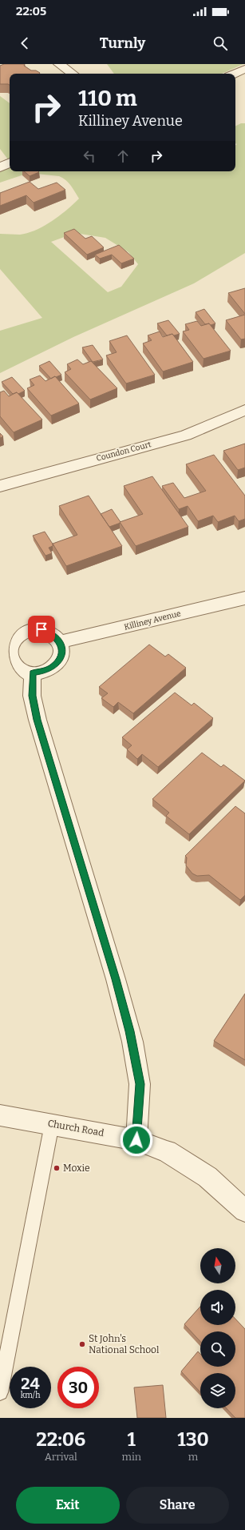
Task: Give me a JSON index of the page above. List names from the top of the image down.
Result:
{
  "streets": {
    "street": ["Coundon Court", "Killiney Avenue", "Church Road"]
  },
  "places": ["Moxie", "St John's National School"],
  "north": "top",
  "page": {
    "status": "22:05",
    "header": "Turnly",
    "turn": ["110 m", "Killiney Avenue"],
    "speed": "24 km/h",
    "limit": "30",
    "eta": [
      "22:06",
      "Arrival",
      "1",
      "min",
      "130",
      "m"
    ],
    "buttons": ["Exit", "Share"]
  }
}
